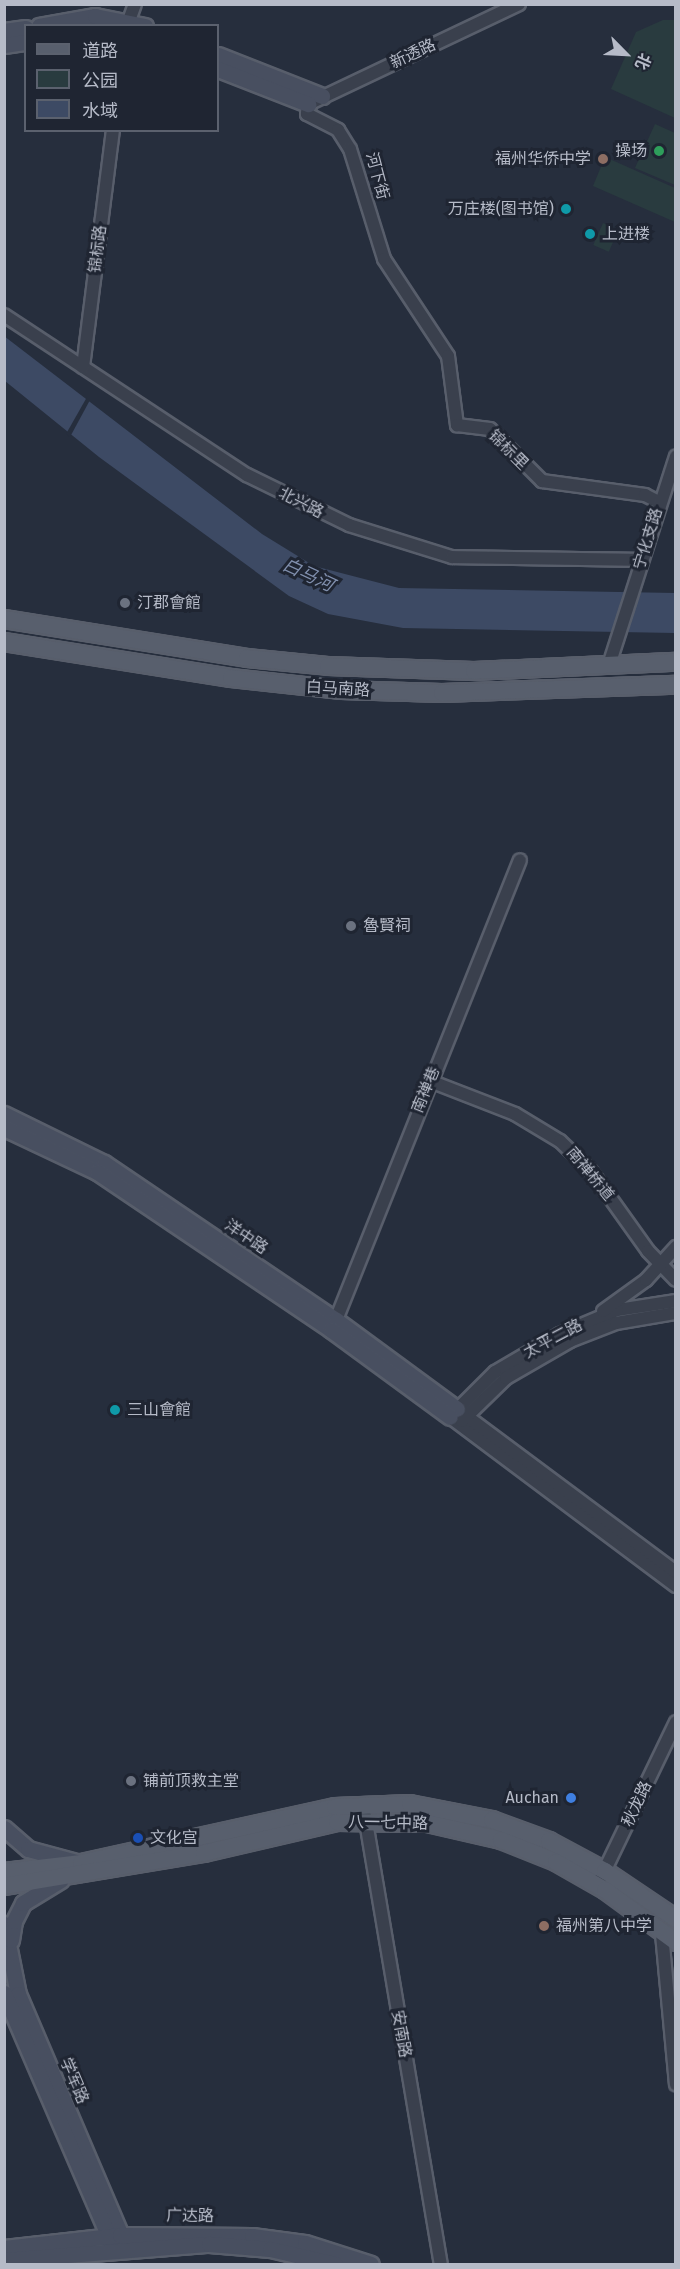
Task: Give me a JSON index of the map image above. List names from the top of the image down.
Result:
{
  "streets": {
    "main road": [
      "河下街",
      "白马南路",
      "洋中路",
      "八一七中路",
      "学军路",
      "广达路"
    ],
    "street": [
      "新透路",
      "锦标路",
      "锦标里",
      "北兴路",
      "宁化支路",
      "南禅巷",
      "南禅桥道",
      "太平二路",
      "秋龙路",
      "安南路"
    ]
  },
  "crossings": [
    ["新透路", "河下街"],
    ["河下街", "锦标里"],
    ["锦标路", "北兴路"],
    ["锦标里", "宁化支路"],
    ["北兴路", "宁化支路"],
    ["南禅巷", "南禅桥道"],
    ["南禅巷", "洋中路"],
    ["洋中路", "太平二路"],
    ["秋龙路", "八一七中路"],
    ["八一七中路", "安南路"],
    ["学军路", "广达路"]
  ],
  "water": ["白马河"],
  "places": [
    "操场",
    "福州华侨中学",
    "万庄楼(图书馆)",
    "上进楼",
    "汀郡會館",
    "魯賢祠",
    "三山會館",
    "铺前顶救主堂",
    "Auchan",
    "文化宫",
    "福州第八中学"
  ],
  "legend": ["道路", "公园", "水域"],
  "north": "bottom right"
}
